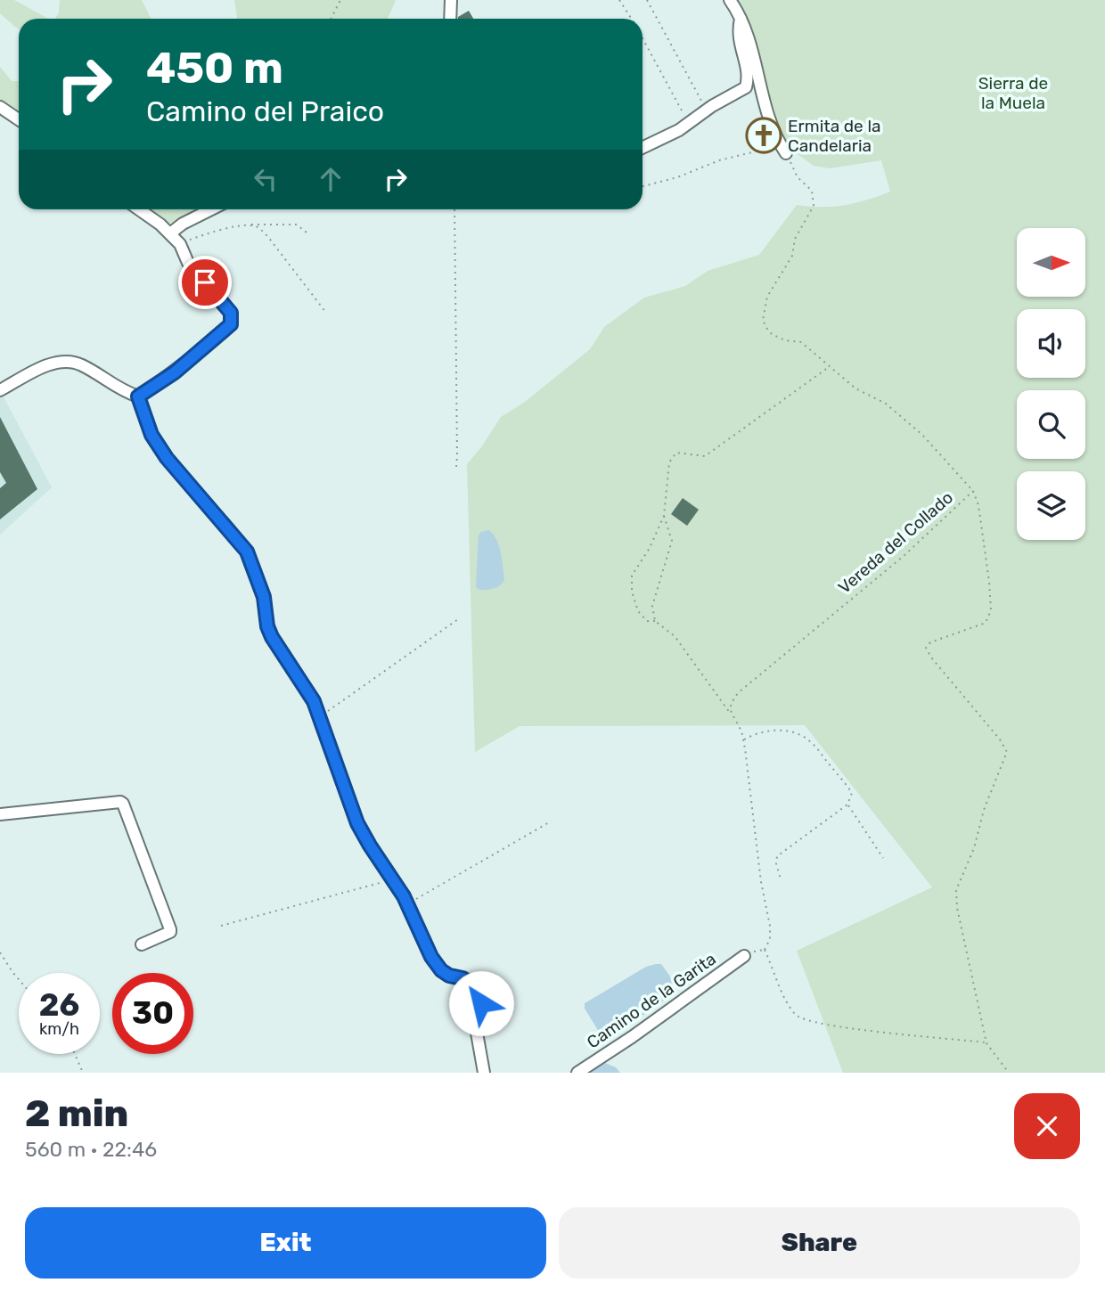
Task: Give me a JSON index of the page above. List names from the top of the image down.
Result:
{
  "streets": {
    "street": ["Camino de la Garita"],
    "path": ["Vereda del Collado"]
  },
  "parks": ["Sierra de la Muela"],
  "places": {
    "church": ["Ermita de la Candelaria"]
  },
  "north": "right",
  "page": {
    "turn": ["450 m", "Camino del Praico"],
    "speed": "26 km/h",
    "limit": "30",
    "heading": ["2 min", "560 m · 22:46"],
    "buttons": ["Exit", "Share"]
  }
}
